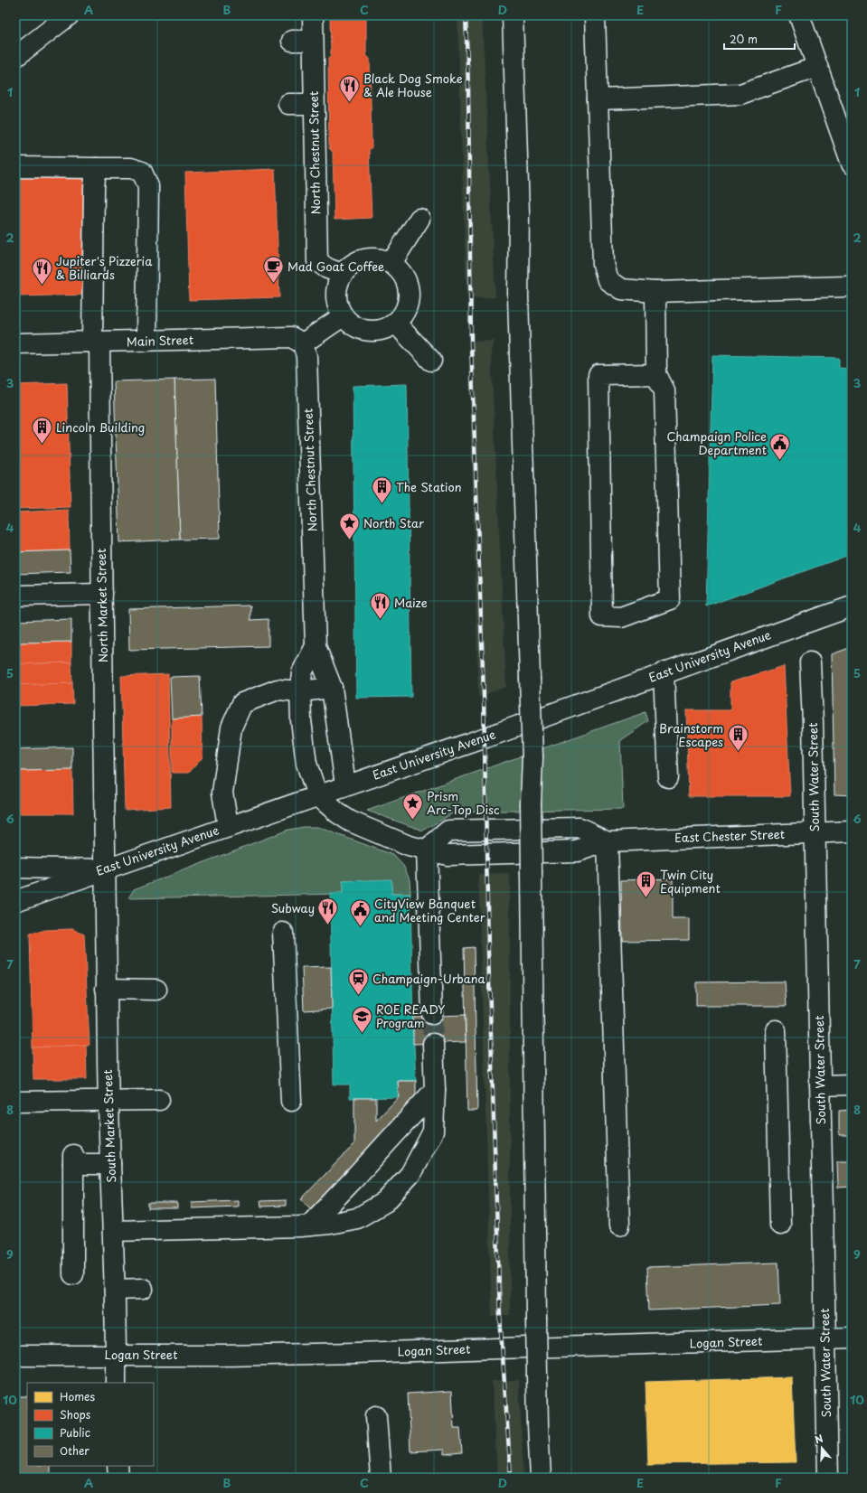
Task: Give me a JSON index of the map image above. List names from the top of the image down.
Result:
{
  "streets": {
    "street": [
      "North Chestnut Street",
      "Main Street",
      "North Market Street",
      "East University Avenue",
      "South Water Street",
      "East Chester Street",
      "South Market Street",
      "Logan Street"
    ]
  },
  "crossings": [
    ["North Chestnut Street", "Main Street"],
    ["North Chestnut Street", "East University Avenue"],
    ["North Chestnut Street", "East Chester Street"],
    ["Main Street", "North Market Street"],
    ["North Market Street", "East University Avenue"],
    ["North Market Street", "South Market Street"],
    ["East University Avenue", "East Chester Street"],
    ["East University Avenue", "South Market Street"],
    ["South Water Street", "East Chester Street"],
    ["South Water Street", "Logan Street"],
    ["South Market Street", "Logan Street"]
  ],
  "places": {
    "restaurant": [
      "Black Dog Smoke & Ale House",
      "Jupiter's Pizzeria & Billiards",
      "Maize",
      "Subway"
    ],
    "cafe": ["Mad Goat Coffee"],
    "building": [
      "Lincoln Building",
      "The Station",
      "Brainstorm Escapes",
      "Twin City Equipment"
    ],
    "public building": ["Champaign Police Department", "CityView Banquet and Meeting Center"],
    "place": ["North Star", "Prism Arc-Top Disc"],
    "station": ["Champaign-Urbana"],
    "school or university": ["ROE READY Program"]
  },
  "legend": [
    "Homes",
    "Shops",
    "Public",
    "Other"
  ],
  "scale_bar": "20 m",
  "north": "top",
  "grid": {
    "columns": [
      "A",
      "B",
      "C",
      "D",
      "E",
      "F"
    ],
    "rows": [
      "1",
      "2",
      "3",
      "4",
      "5",
      "6",
      "7",
      "8",
      "9",
      "10"
    ]
  }
}
